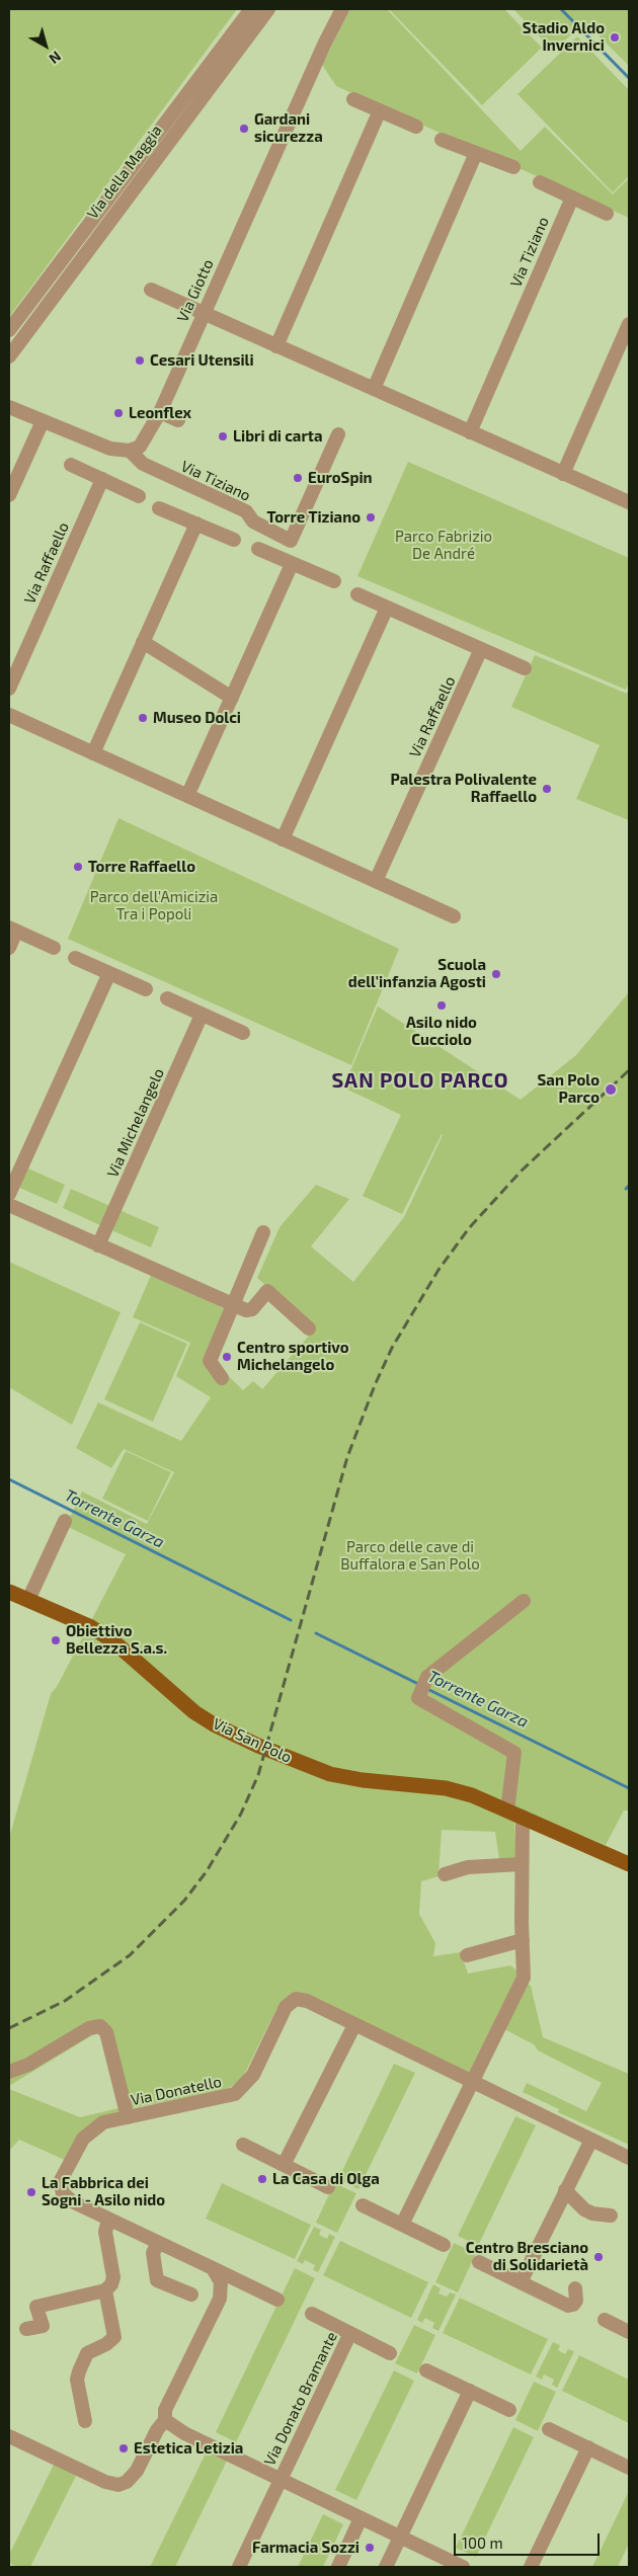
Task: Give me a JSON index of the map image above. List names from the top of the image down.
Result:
{
  "streets": {
    "main road": ["Via San Polo"],
    "street": [
      "Via della Maggia",
      "Via Tiziano",
      "Via Giotto",
      "Via Raffaello",
      "Via Michelangelo",
      "Via Donatello",
      "Via Donato Bramante"
    ]
  },
  "crossings": [
    ["Via Tiziano", "Via Giotto"]
  ],
  "districts": ["SAN POLO PARCO"],
  "water": ["Torrente Garza"],
  "parks": ["Parco Fabrizio De André", "Parco dell'Amicizia Tra i Popoli", "Parco delle cave di Buffalora e San Polo"],
  "places": [
    "Stadio Aldo Invernici",
    "Gardani sicurezza",
    "Cesari Utensili",
    "Leonflex",
    "Libri di carta",
    "EuroSpin",
    "Torre Tiziano",
    "Museo Dolci",
    "Palestra Polivalente Raffaello",
    "Torre Raffaello",
    "Scuola dell'infanzia Agosti",
    "Asilo nido Cucciolo",
    "San Polo Parco",
    "Centro sportivo Michelangelo",
    "Obiettivo Bellezza S.a.s.",
    "La Casa di Olga",
    "La Fabbrica dei Sogni - Asilo nido",
    "Centro Bresciano di Solidarietà",
    "Estetica Letizia",
    "Farmacia Sozzi"
  ],
  "scale_bar": "100 m",
  "north": "bottom right"
}
